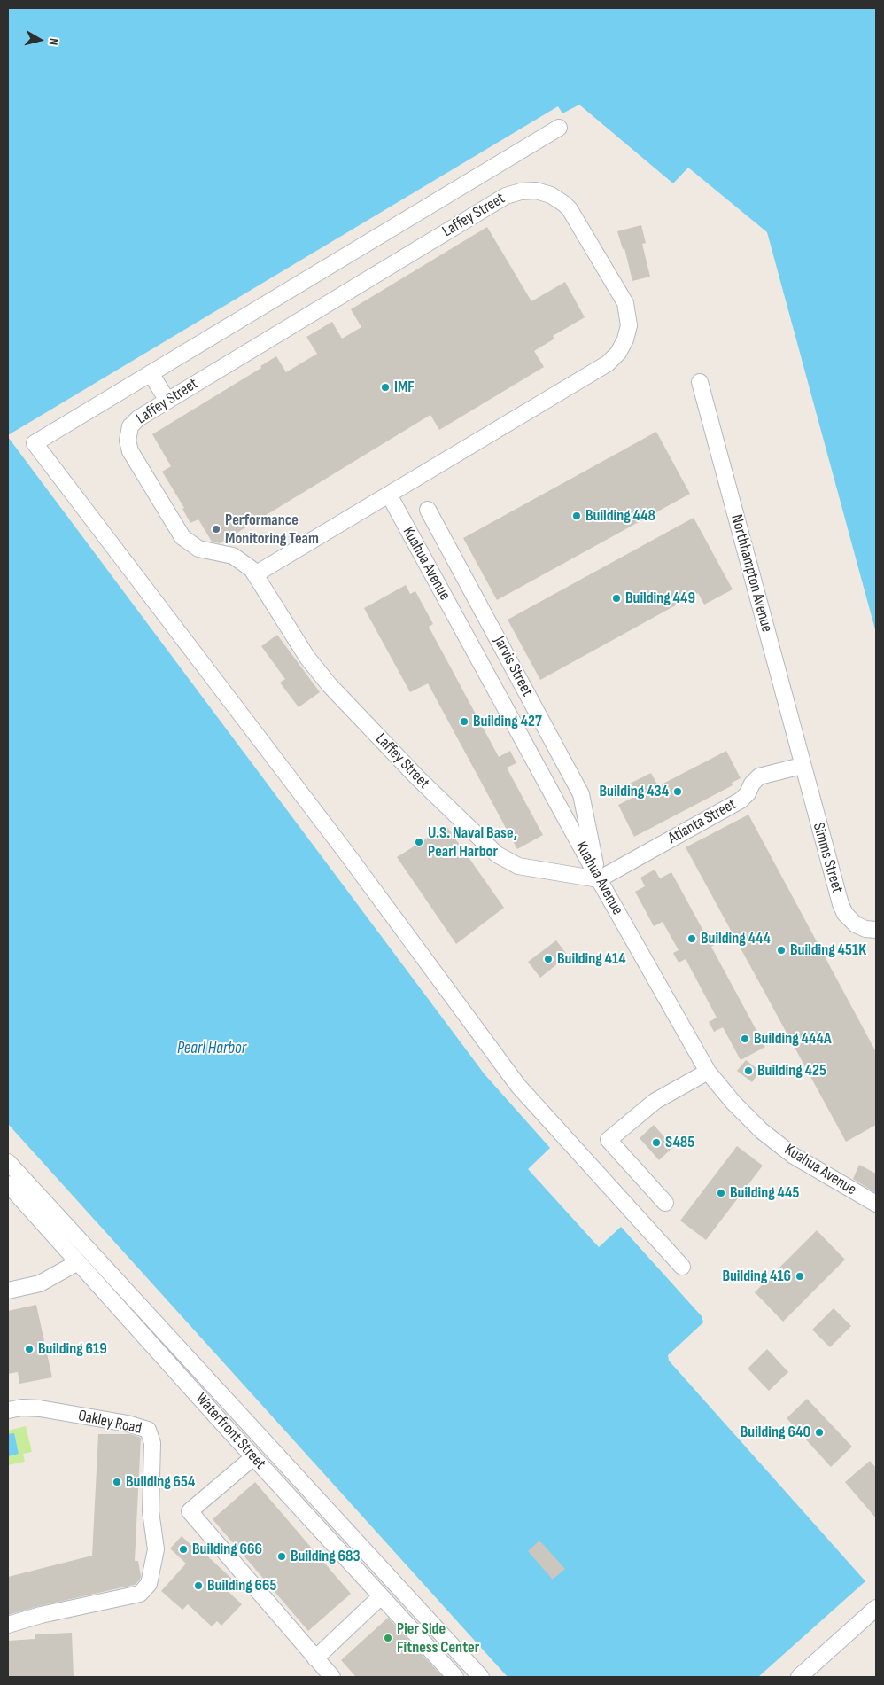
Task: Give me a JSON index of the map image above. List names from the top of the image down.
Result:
{
  "streets": {
    "street": [
      "Laffey Street",
      "Kuahua Avenue",
      "Northhampton Avenue",
      "Jarvis Street",
      "Atlanta Street",
      "Simms Street",
      "Oakley Road",
      "Waterfront Street"
    ]
  },
  "crossings": [
    ["Laffey Street", "Kuahua Avenue"],
    ["Laffey Street", "Jarvis Street"],
    ["Laffey Street", "Atlanta Street"],
    ["Kuahua Avenue", "Jarvis Street"],
    ["Kuahua Avenue", "Atlanta Street"],
    ["Northhampton Avenue", "Atlanta Street"],
    ["Northhampton Avenue", "Simms Street"],
    ["Jarvis Street", "Atlanta Street"],
    ["Atlanta Street", "Simms Street"]
  ],
  "water": ["Pearl Harbor"],
  "places": [
    "IMF",
    "Building 448",
    "Performance Monitoring Team",
    "Building 449",
    "Building 427",
    "Building 434",
    "U.S. Naval Base, Pearl Harbor",
    "Building 444",
    "Building 451K",
    "Building 414",
    "Building 444A",
    "Building 425",
    "S485",
    "Building 445",
    "Building 416",
    "Building 619",
    "Building 640",
    "Building 654",
    "Building 666",
    "Building 683",
    "Building 665",
    "Pier Side Fitness Center"
  ],
  "north": "right"
}
